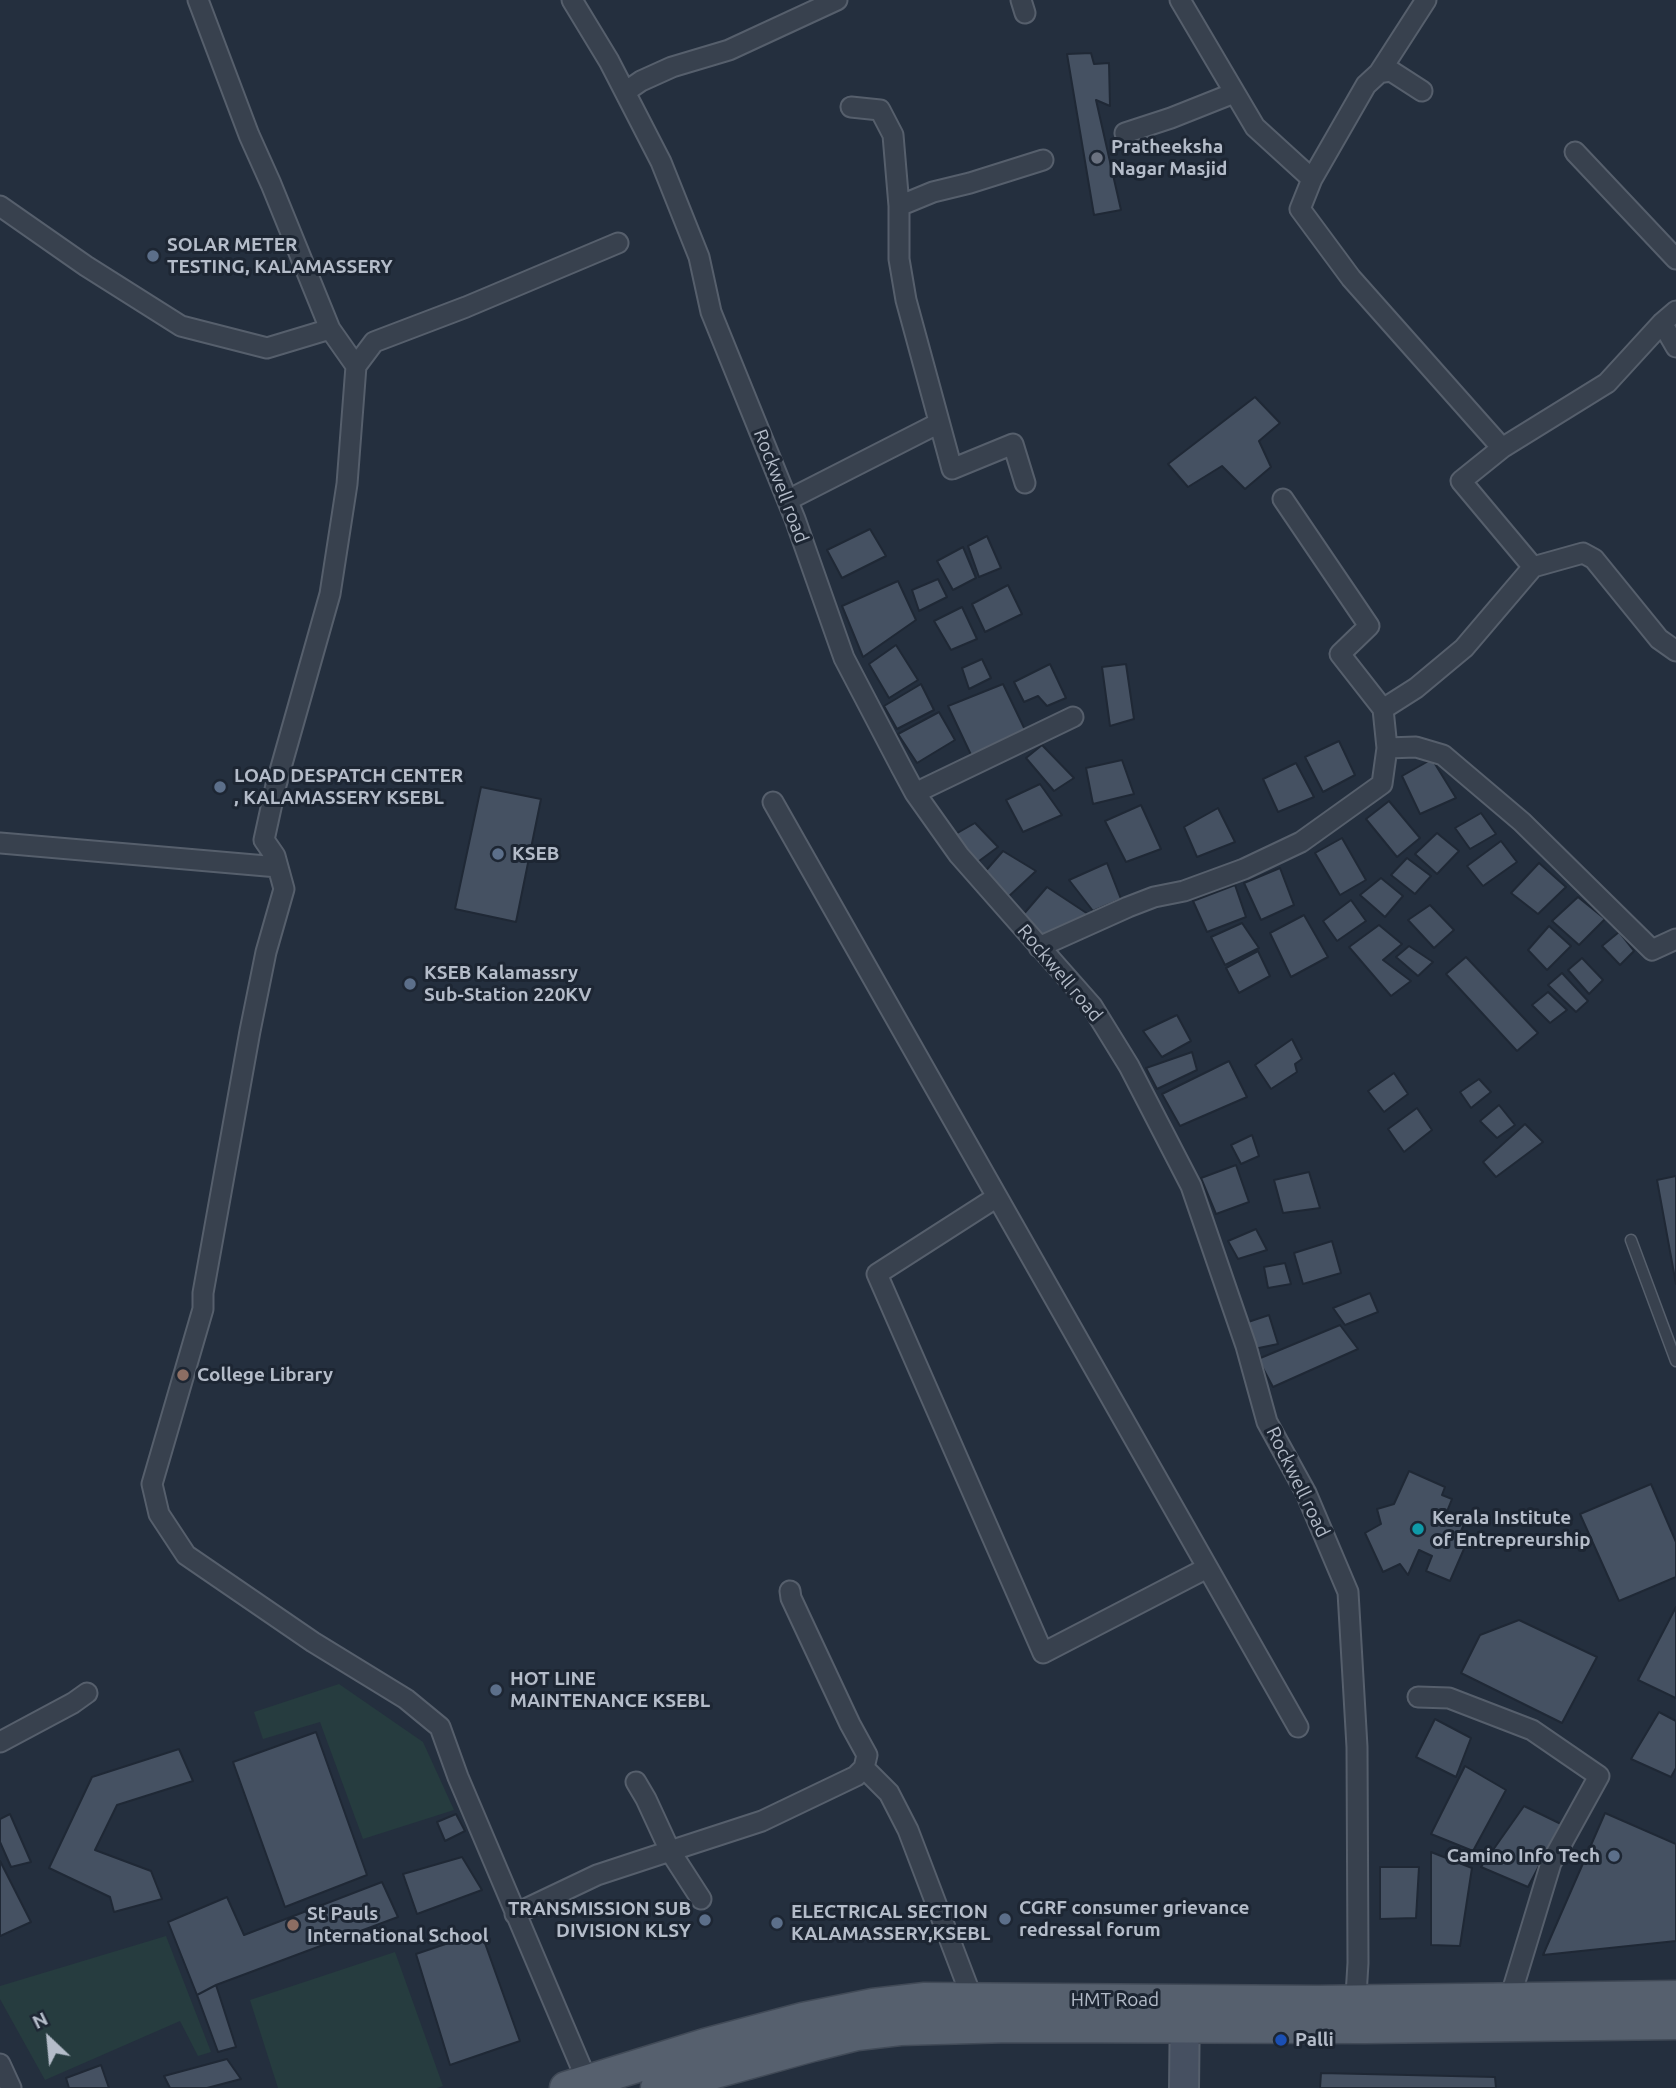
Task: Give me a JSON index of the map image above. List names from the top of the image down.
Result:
{
  "streets": {
    "main road": ["HMT Road"],
    "street": ["Rockwell road"]
  },
  "crossings": [
    ["Rockwell road", "HMT Road"]
  ],
  "places": [
    "Pratheeksha Nagar Masjid",
    "SOLAR METER TESTING, KALAMASSERY",
    "LOAD DESPATCH CENTER , KALAMASSERY KSEBL",
    "KSEB",
    "KSEB Kalamassry Sub-Station 220KV",
    "College Library",
    "Kerala Institute of Entrepreurship",
    "HOT LINE MAINTENANCE KSEBL",
    "Camino Info Tech",
    "CGRF consumer grievance redressal forum",
    "TRANSMISSION SUB DIVISION KLSY",
    "ELECTRICAL SECTION KALAMASSERY,KSEBL",
    "St Pauls International School",
    "Palli"
  ],
  "north": "top left"
}
